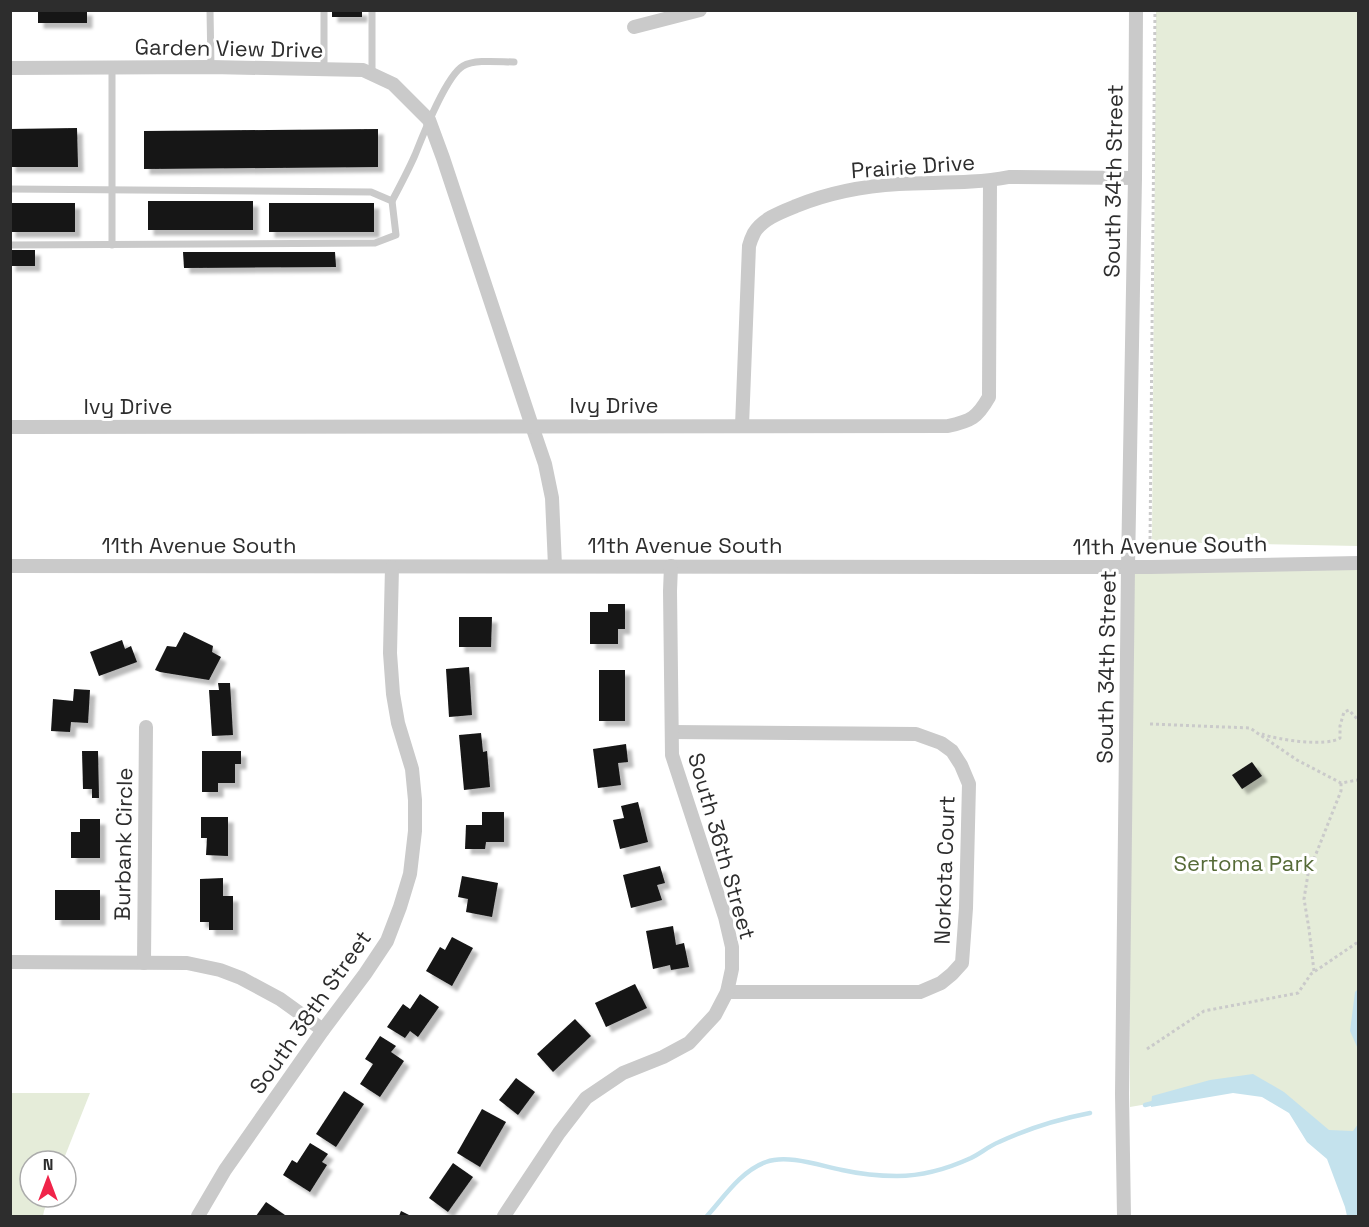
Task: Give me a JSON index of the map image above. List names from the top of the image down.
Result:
{
  "streets": {
    "street": [
      "Garden View Drive",
      "Prairie Drive",
      "South 34th Street",
      "Ivy Drive",
      "11th Avenue South",
      "Burbank Circle",
      "South 36th Street",
      "Norkota Court",
      "South 38th Street"
    ]
  },
  "crossings": [
    ["Prairie Drive", "South 34th Street"],
    ["Prairie Drive", "Ivy Drive"],
    ["South 34th Street", "11th Avenue South"],
    ["11th Avenue South", "South 36th Street"],
    ["11th Avenue South", "South 38th Street"],
    ["South 36th Street", "Norkota Court"]
  ],
  "parks": ["Sertoma Park"],
  "north": "top"
}
